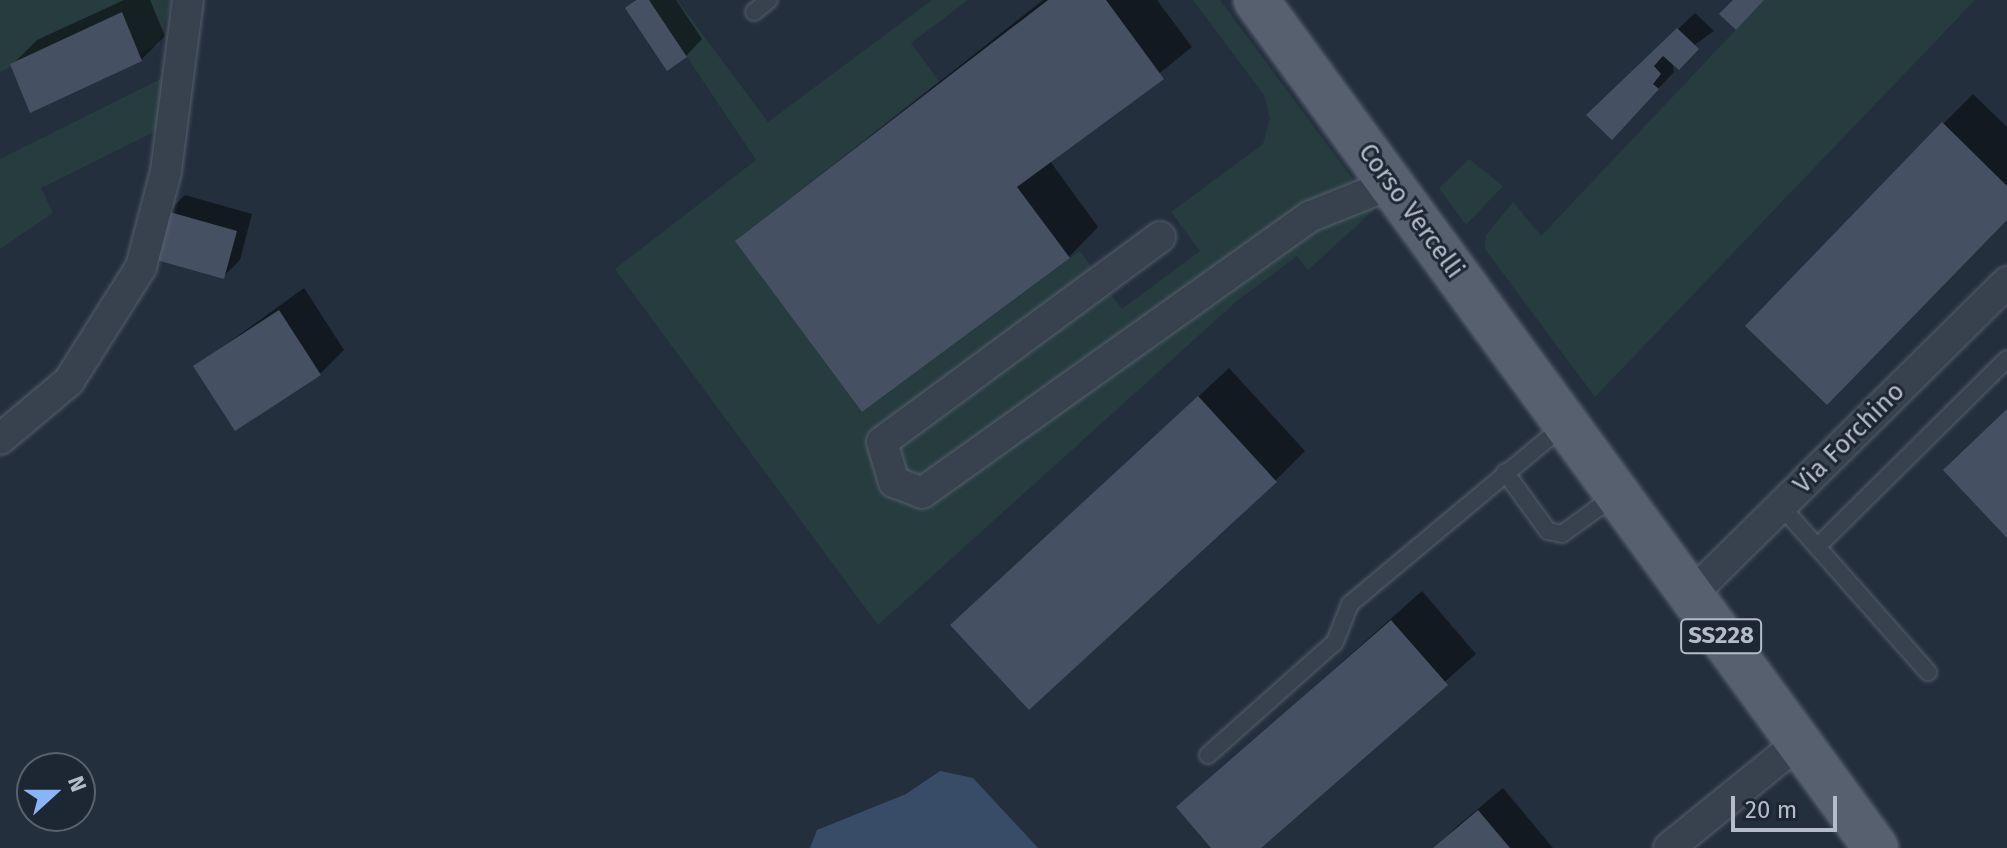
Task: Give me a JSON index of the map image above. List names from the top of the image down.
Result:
{
  "streets": {
    "main road": ["Corso Vercelli", "SS228"],
    "street": ["Via Forchino"]
  },
  "crossings": [
    ["Corso Vercelli", "SS228"],
    ["Via Forchino", "SS228"]
  ],
  "scale_bar": "20 m",
  "north": "right"
}
